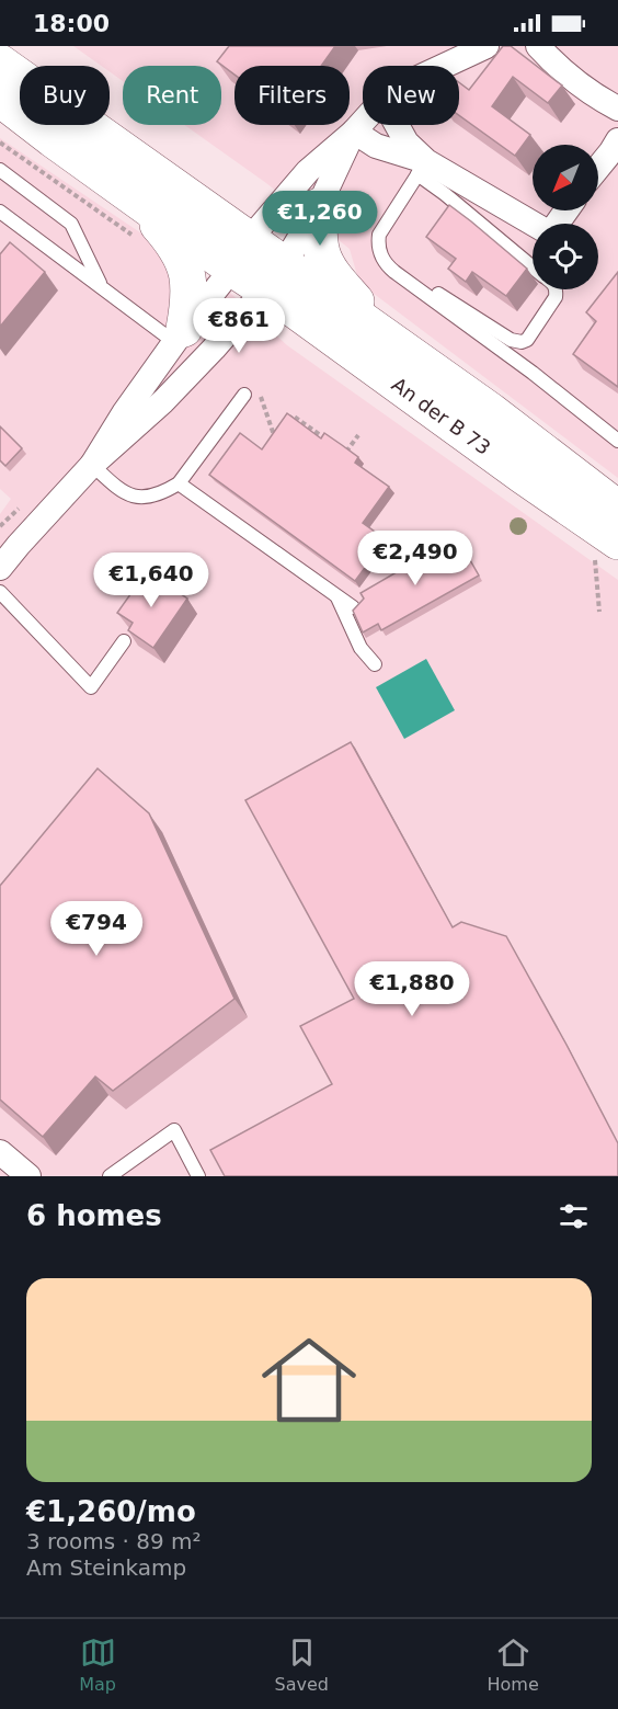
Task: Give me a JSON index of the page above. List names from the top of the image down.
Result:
{
  "streets": {
    "main road": ["An der B 73"]
  },
  "north": "bottom left",
  "page": {
    "status": "18:00",
    "chip": [
      "Buy",
      "Rent",
      "Filters",
      "New"
    ],
    "price": [
      "€1,260",
      "€861",
      "€2,490",
      "€1,640",
      "€794",
      "€1,880"
    ],
    "heading": "6 homes",
    "list": [
      {
        "name": "€1,260/mo",
        "note": "3 rooms · 89 m² · Am Steinkamp"
      }
    ],
    "tabs": ["Map", "Saved", "Home"]
  }
}
